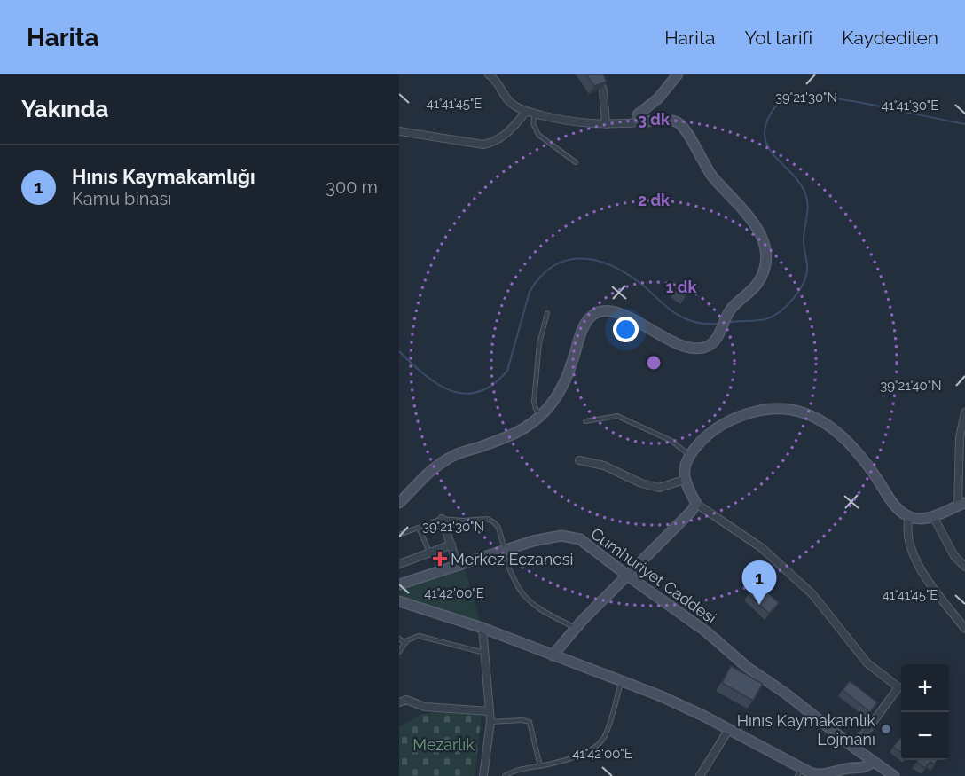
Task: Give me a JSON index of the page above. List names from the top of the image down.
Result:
{
  "streets": {
    "street": ["Cumhuriyet Caddesi"]
  },
  "parks": ["Mezarlık"],
  "places": {
    "health": ["Merkez Eczanesi"],
    "other": ["Hınıs Kaymakamlık Lojmanı"]
  },
  "page": {
    "header": "Harita",
    "nav": ["Harita", "Yol tarifi", "Kaydedilen"],
    "heading": "Yakında",
    "list": [
      {
        "mark": "1",
        "name": "Hınıs Kaymakamlığı",
        "note": "Kamu binası",
        "value": "300 m"
      }
    ],
    "pins": "1",
    "map_buttons": ["+", "−"]
  },
  "coordinates": [
    "39°21'30\"N",
    "41°41'45\"E",
    "41°41'30\"E",
    "39°21'40\"N",
    "41°42'00\"E"
  ],
  "rings": ["3 dk", "2 dk", "1 dk"]
}
